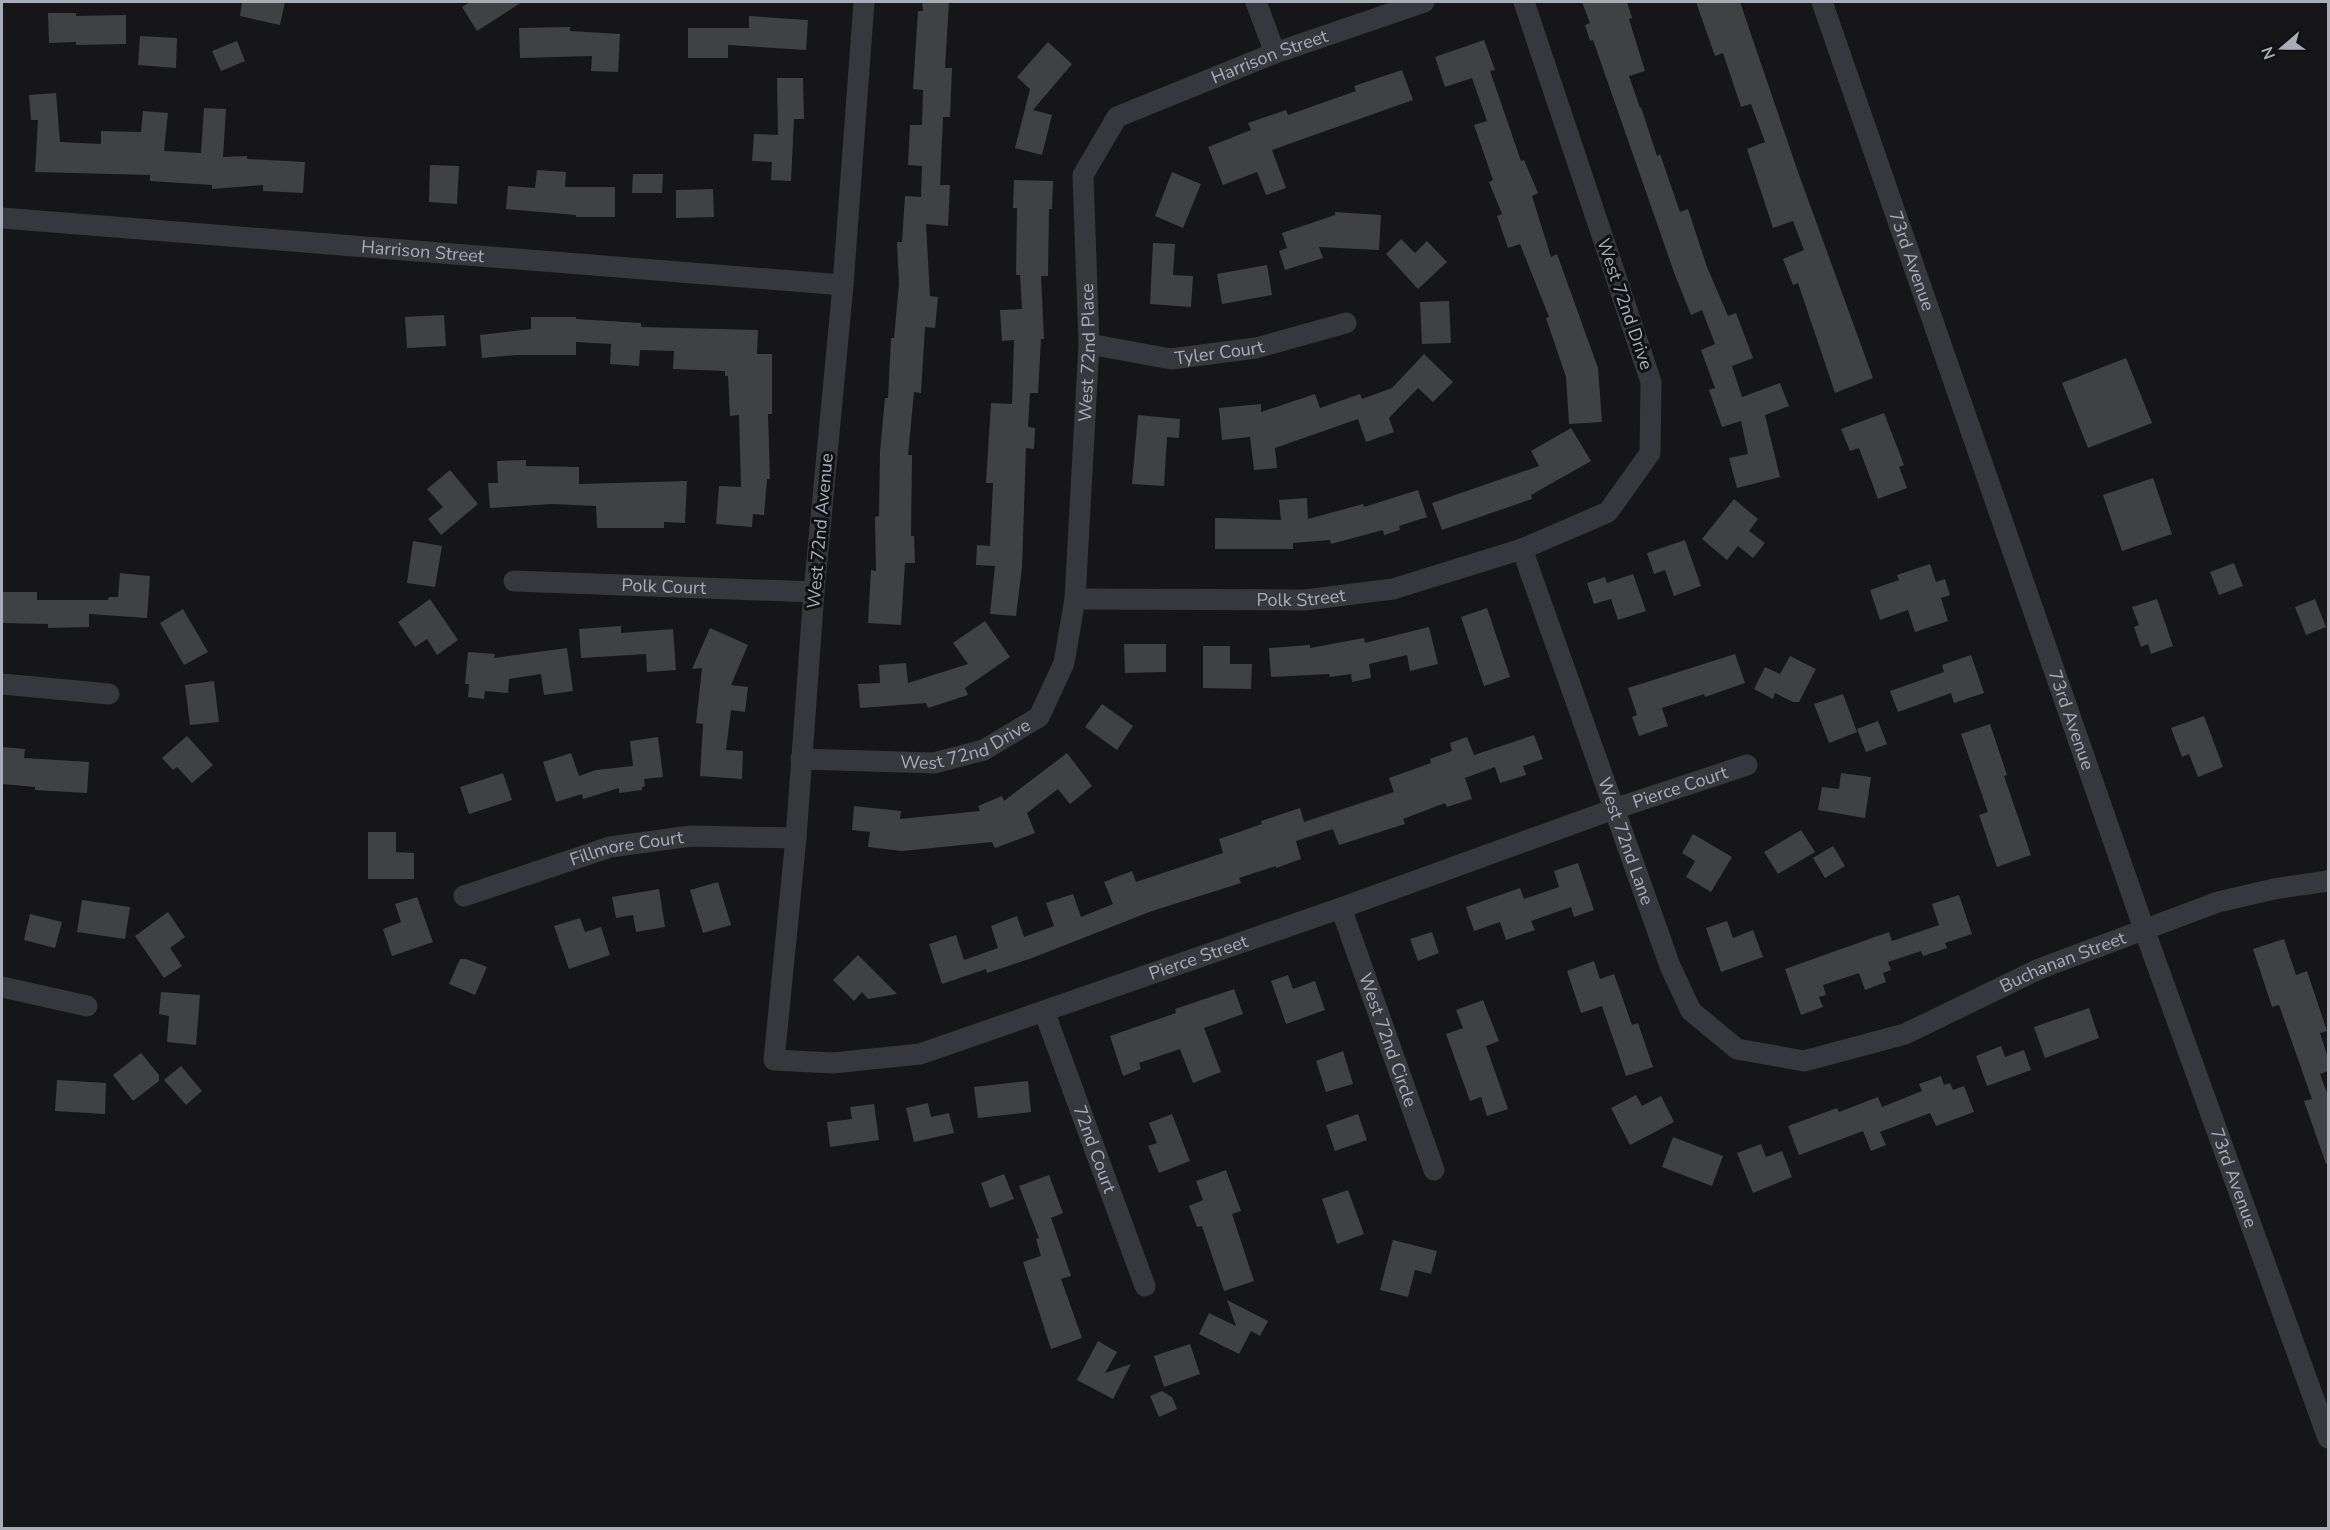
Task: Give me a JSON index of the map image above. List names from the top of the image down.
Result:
{
  "streets": {
    "street": [
      "Harrison Street",
      "73rd Avenue",
      "West 72nd Drive",
      "Tyler Court",
      "West 72nd Place",
      "West 72nd Avenue",
      "Polk Court",
      "Polk Street",
      "Pierce Court",
      "West 72nd Lane",
      "Fillmore Court",
      "Pierce Street",
      "Buchanan Street",
      "West 72nd Circle",
      "72nd Court"
    ]
  },
  "crossings": [
    ["Harrison Street", "West 72nd Place"],
    ["Harrison Street", "West 72nd Avenue"],
    ["73rd Avenue", "Buchanan Street"],
    ["West 72nd Drive", "West 72nd Place"],
    ["West 72nd Drive", "West 72nd Avenue"],
    ["West 72nd Drive", "Polk Street"],
    ["West 72nd Drive", "West 72nd Lane"],
    ["Tyler Court", "West 72nd Place"],
    ["West 72nd Place", "Polk Street"],
    ["West 72nd Avenue", "Polk Court"],
    ["West 72nd Avenue", "Fillmore Court"],
    ["West 72nd Avenue", "Pierce Street"],
    ["Polk Street", "West 72nd Lane"],
    ["Pierce Court", "West 72nd Lane"],
    ["Pierce Court", "Pierce Street"],
    ["West 72nd Lane", "Pierce Street"],
    ["West 72nd Lane", "Buchanan Street"],
    ["Pierce Street", "West 72nd Circle"],
    ["Pierce Street", "72nd Court"]
  ],
  "north": "left"
}
